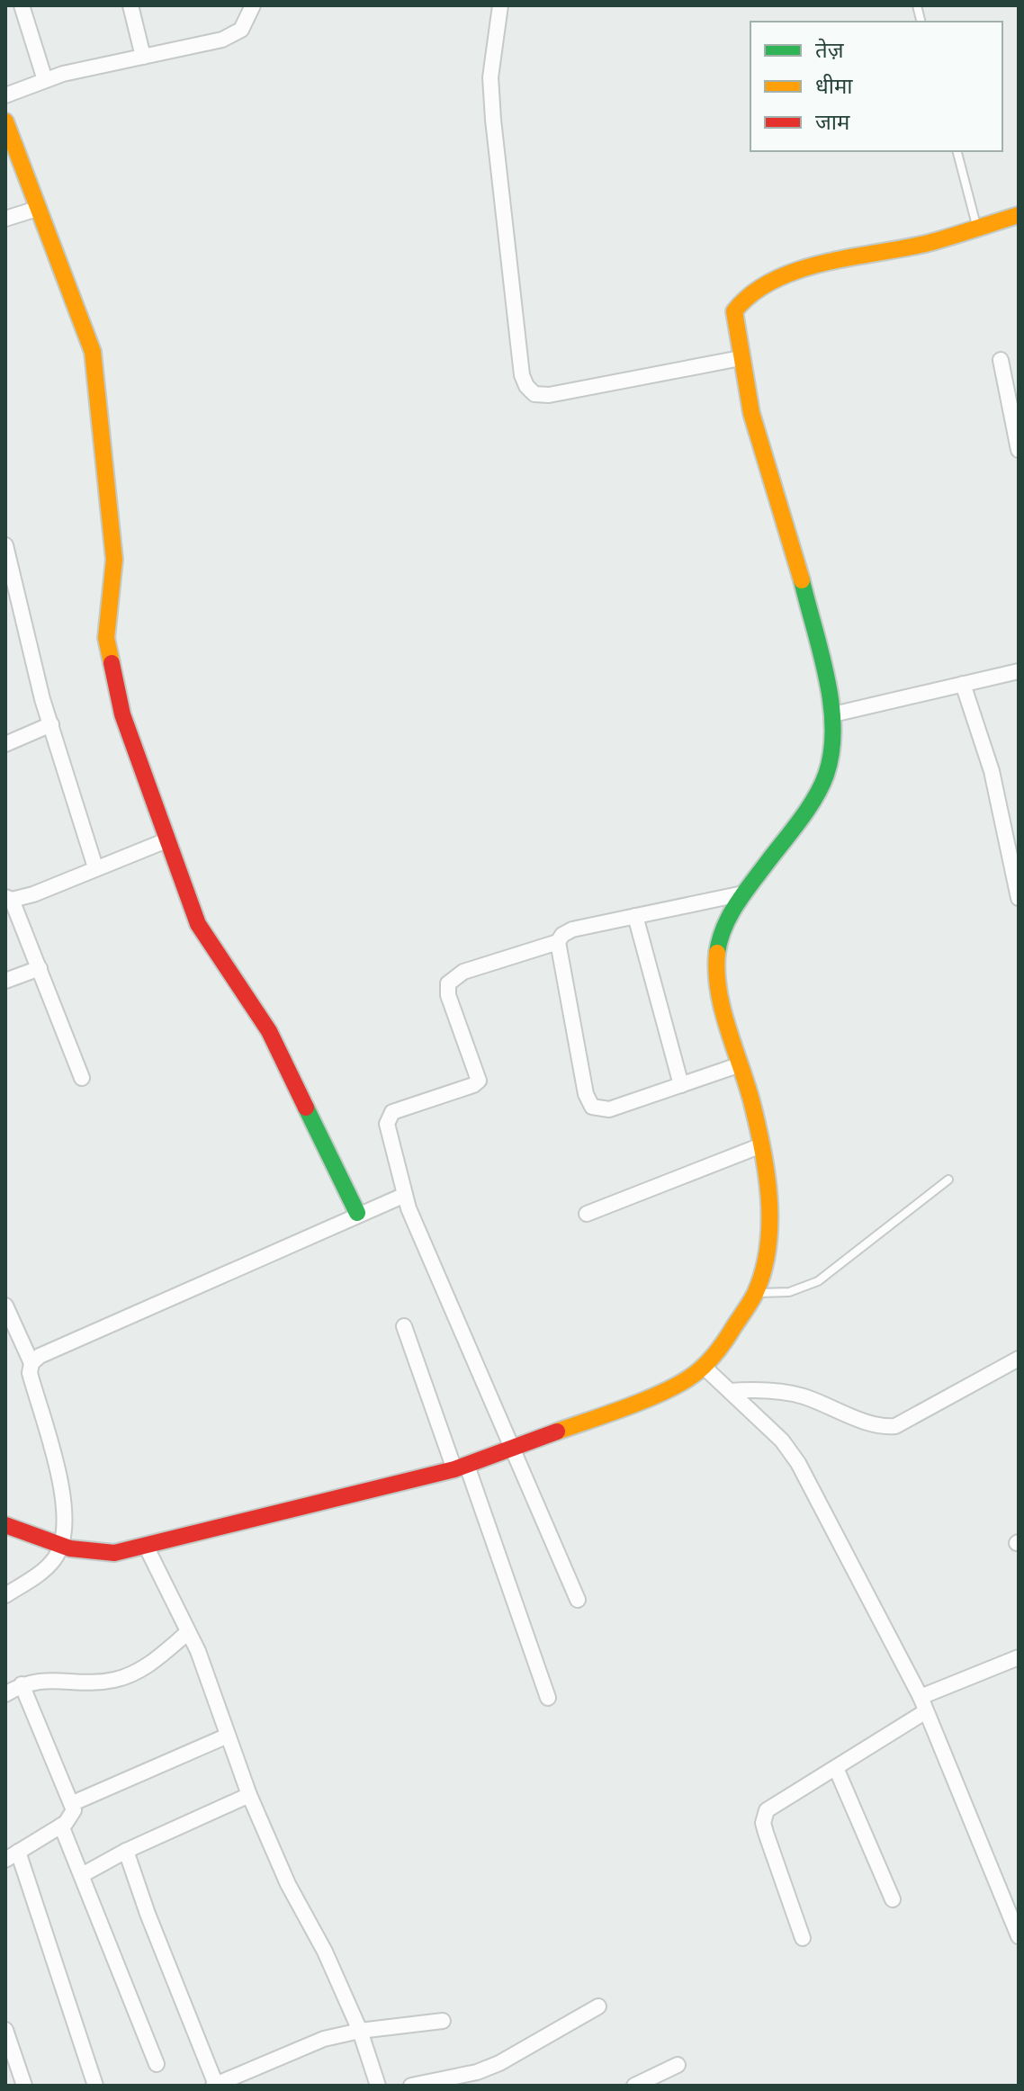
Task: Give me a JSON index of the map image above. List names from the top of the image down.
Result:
{
  "legend": ["तेज़", "धीमा", "जाम"]
}
